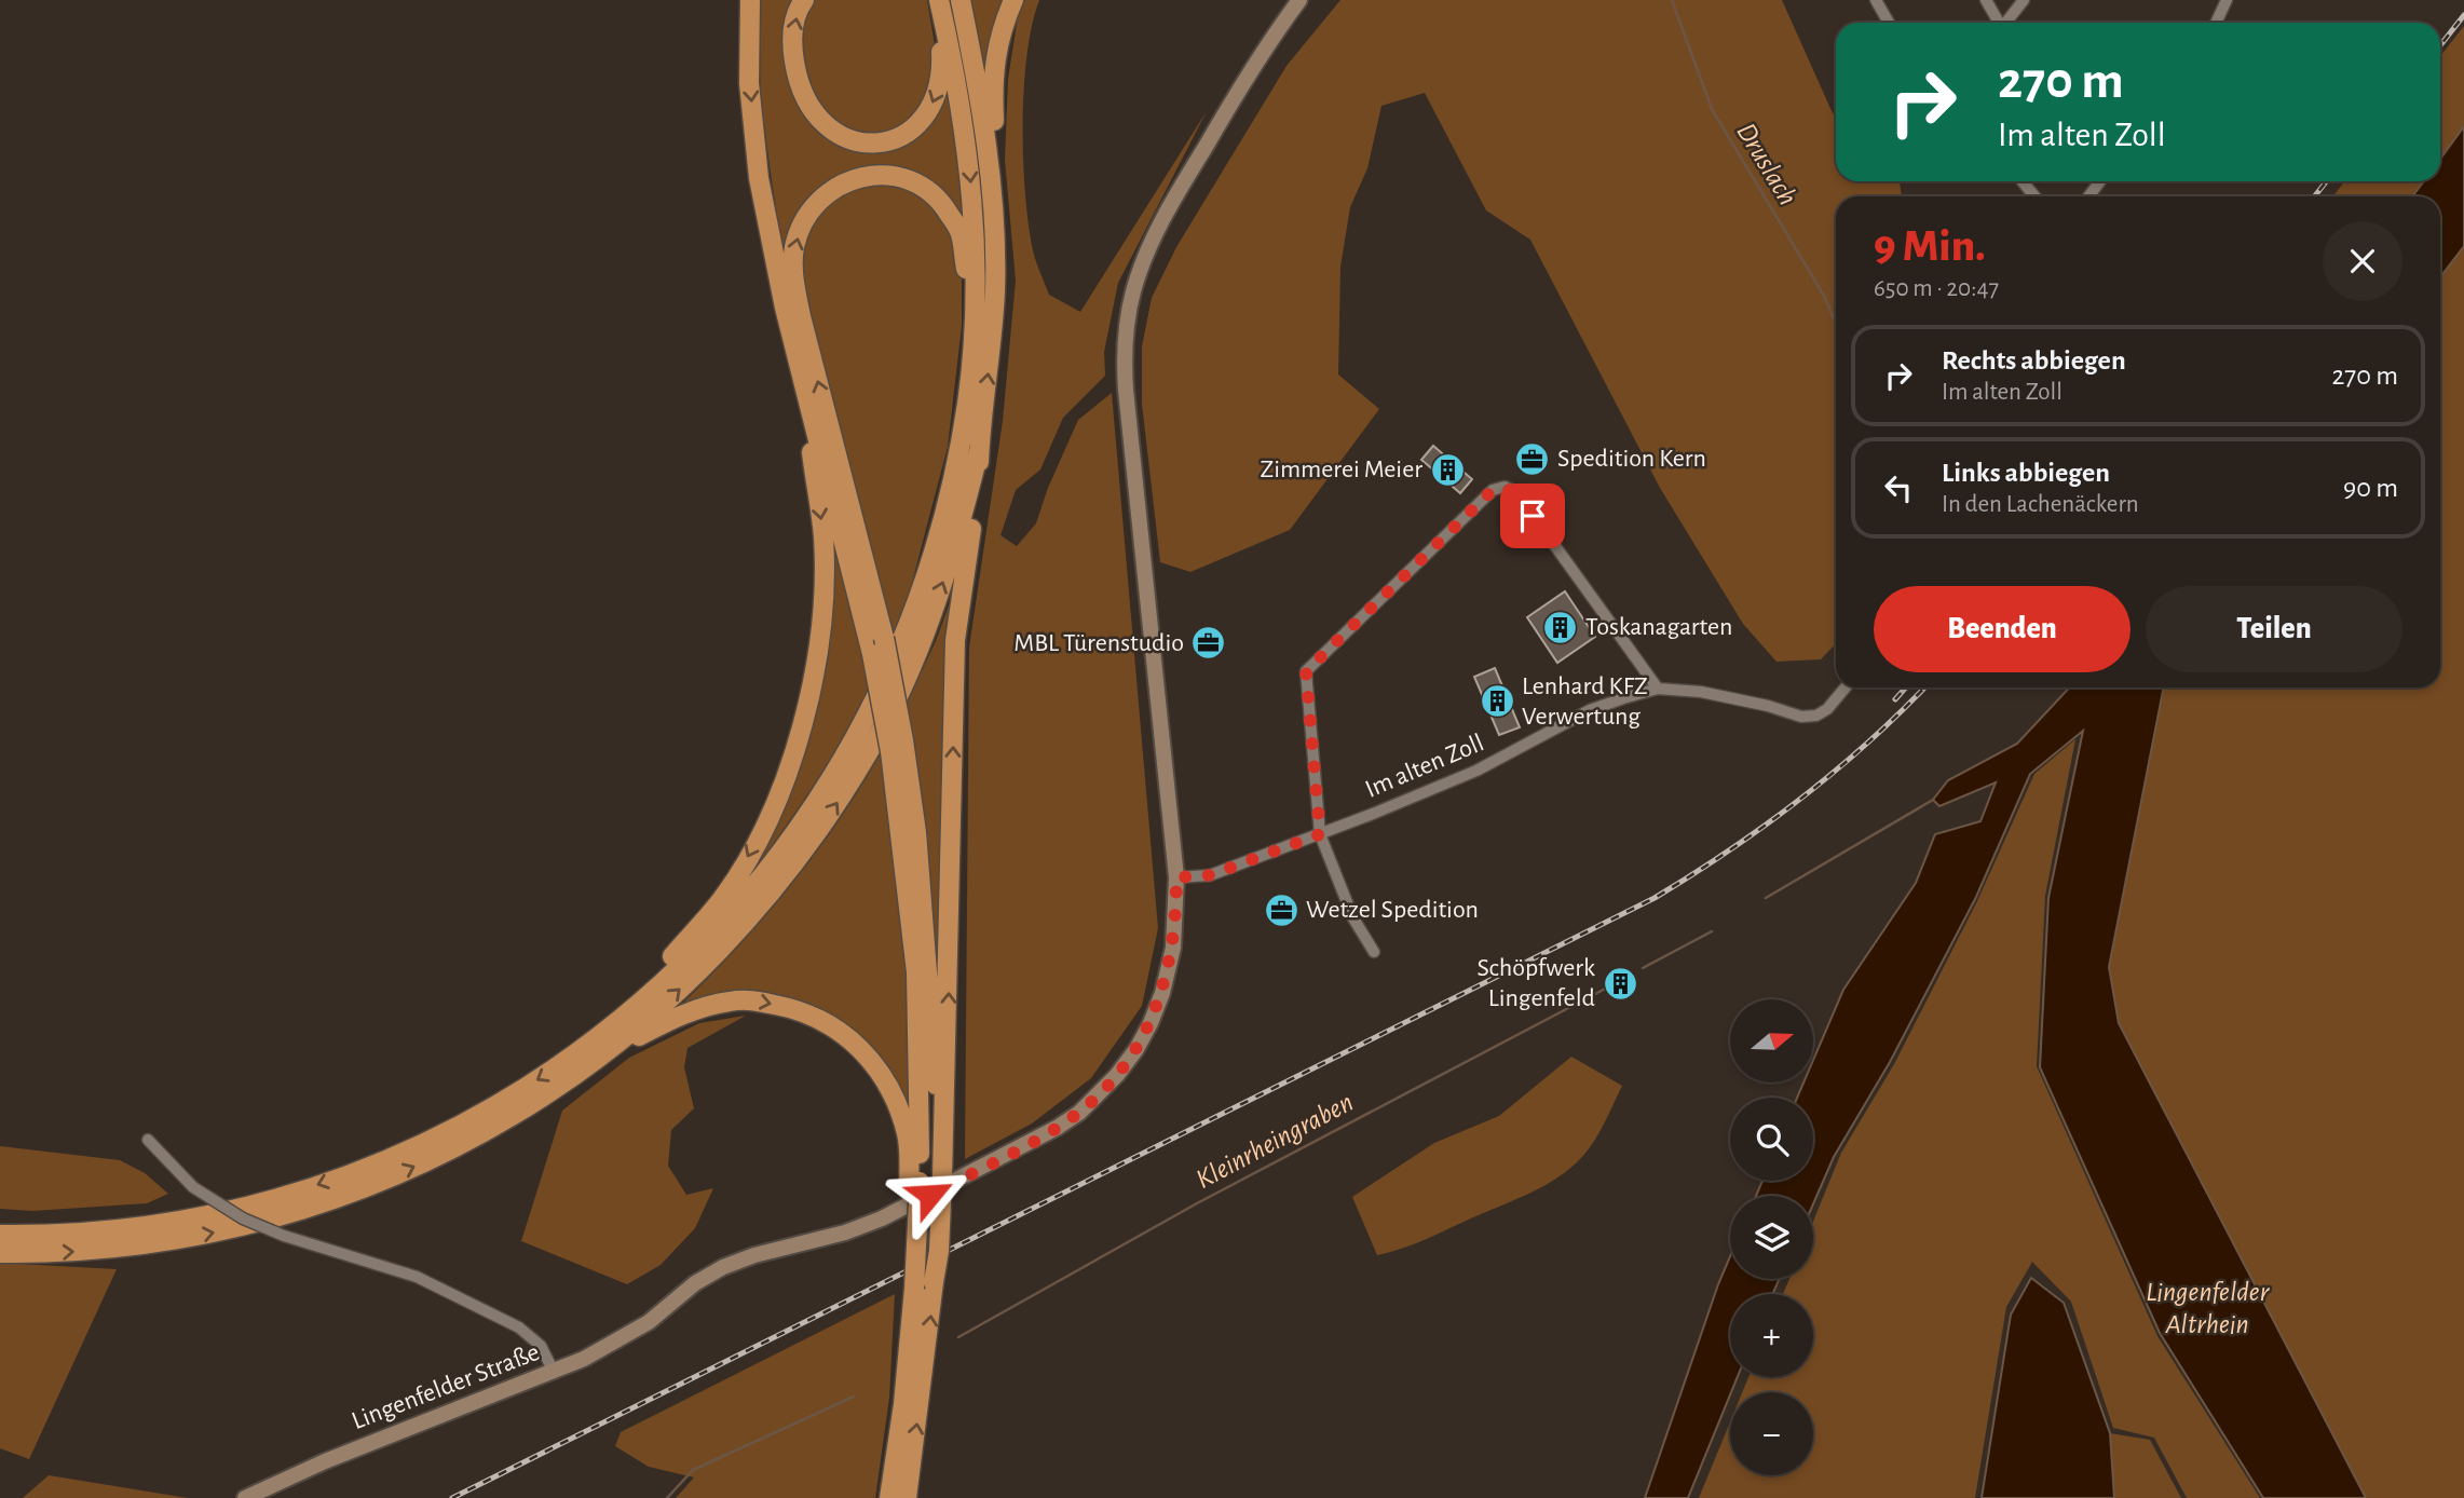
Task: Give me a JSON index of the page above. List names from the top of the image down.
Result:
{
  "streets": {
    "main road": ["Lingenfelder Straße"],
    "street": ["Im alten Zoll"]
  },
  "crossings": [
    ["Im alten Zoll", "Lingenfelder Straße"]
  ],
  "water": ["Druslach", "Kleinrheingraben", "Lingenfelder Altrhein"],
  "places": {
    "office": ["Spedition Kern", "MBL Türenstudio", "Wetzel Spedition"],
    "building": [
      "Zimmerei Meier",
      "Toskanagarten",
      "Lenhard KFZ Verwertung",
      "Schöpfwerk Lingenfeld"
    ]
  },
  "north": "right",
  "page": {
    "turn": ["270 m", "Im alten Zoll"],
    "heading": ["9 Min.", "650 m · 20:47"],
    "list": [
      {
        "name": "Rechts abbiegen",
        "note": "Im alten Zoll",
        "value": "270 m"
      },
      {
        "name": "Links abbiegen",
        "note": "In den Lachenäckern",
        "value": "90 m"
      }
    ],
    "buttons": ["Beenden", "Teilen"],
    "map_buttons": ["+", "−"]
  }
}
